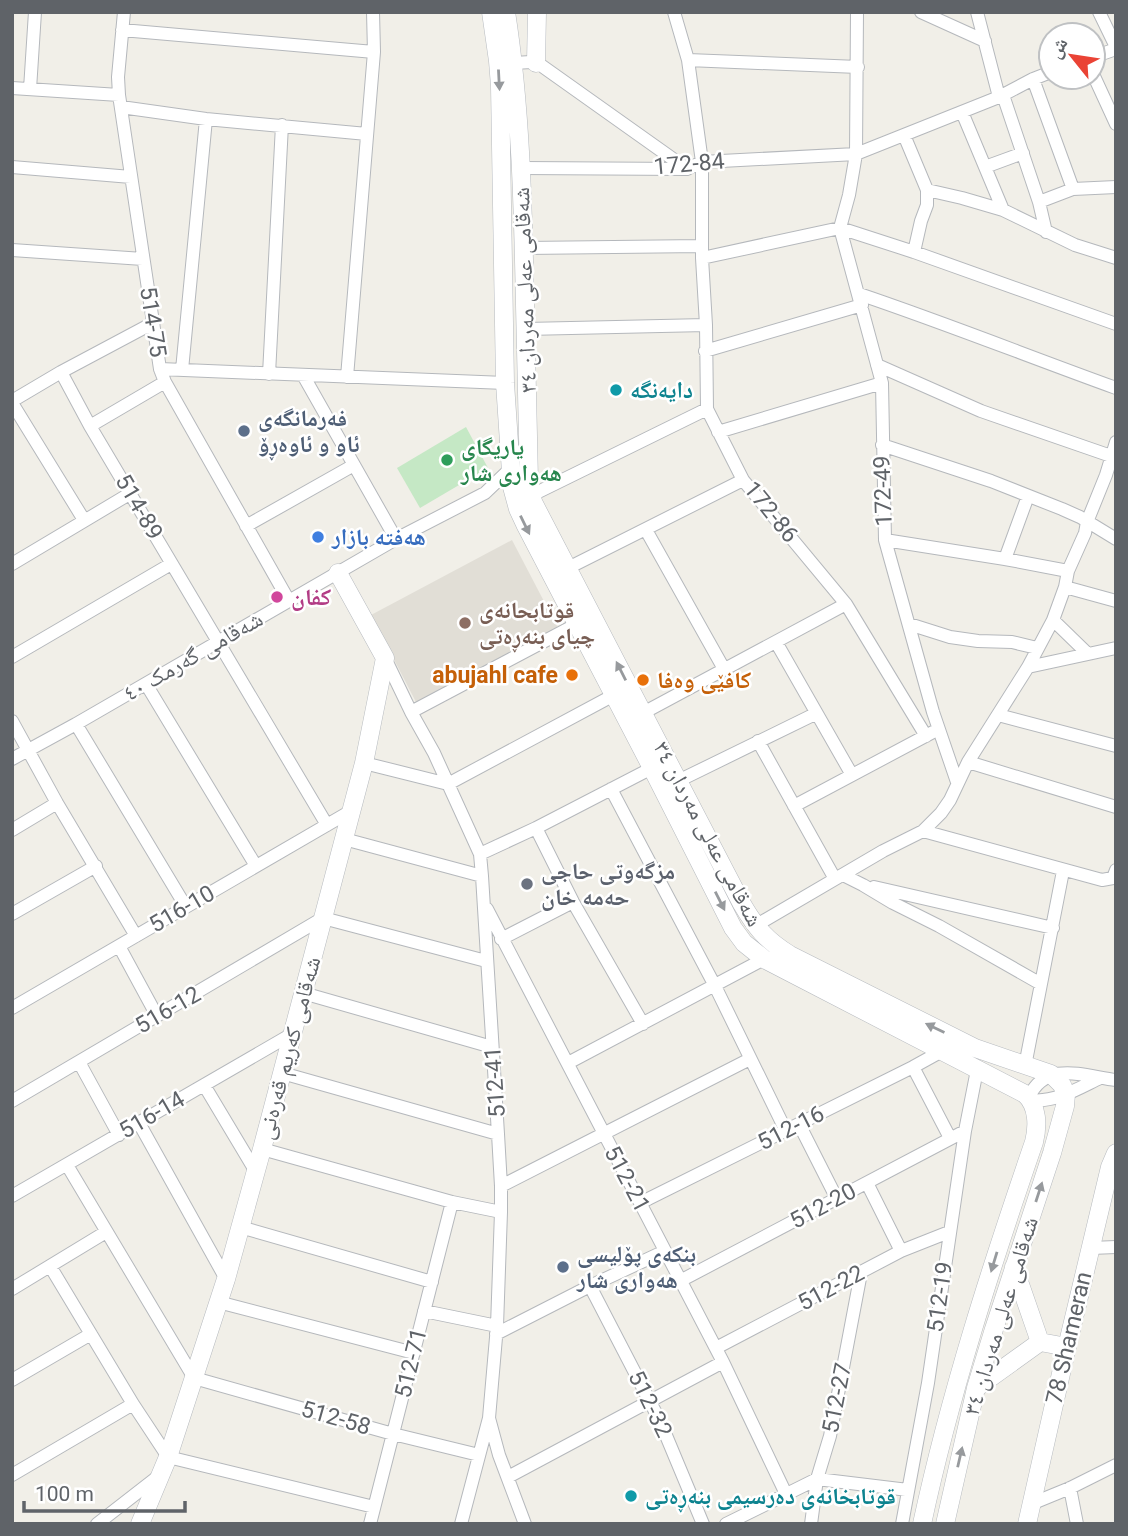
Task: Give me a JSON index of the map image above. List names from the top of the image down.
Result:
{
  "streets": {
    "main road": ["شەقامی عەلی مەردان ٣٤", "شەقامی کەریم قەرەنی", "78 Shameran"],
    "street": [
      "172-84",
      "514-75",
      "172-49",
      "514-89",
      "172-86",
      "شەقامی گەرمک ٤٠",
      "516-10",
      "516-12",
      "512-41",
      "516-14",
      "512-16",
      "512-21",
      "512-20",
      "512-22",
      "512-19",
      "512-71",
      "512-27",
      "512-32",
      "512-58"
    ]
  },
  "crossings": [
    ["172-84", "شەقامی عەلی مەردان ٣٤"],
    ["172-84", "172-86"],
    ["شەقامی عەلی مەردان ٣٤", "شەقامی گەرمک ٤٠"],
    ["شەقامی عەلی مەردان ٣٤", "512-16"],
    ["شەقامی عەلی مەردان ٣٤", "512-19"],
    ["514-75", "شەقامی گەرمک ٤٠"],
    ["514-89", "شەقامی گەرمک ٤٠"],
    ["514-89", "516-10"],
    ["516-10", "شەقامی کەریم قەرەنی"],
    ["516-12", "شەقامی کەریم قەرەنی"],
    ["شەقامی کەریم قەرەنی", "512-41"],
    ["شەقامی کەریم قەرەنی", "516-14"],
    ["شەقامی کەریم قەرەنی", "512-58"],
    ["512-41", "512-21"],
    ["512-41", "512-58"],
    ["512-16", "512-21"],
    ["512-21", "512-20"],
    ["512-21", "512-22"],
    ["512-20", "512-19"],
    ["512-22", "512-19"],
    ["512-22", "512-27"],
    ["512-71", "512-58"]
  ],
  "places": [
    "دایەنگە",
    "فەرمانگەی ئاو و ئاوەڕۆ",
    "یاریگای هەواری شار",
    "هەفتە بازار",
    "كفان",
    "قوتابحانەی چیای بنەڕەتی",
    "abujahl cafe",
    "کافێی وەفا",
    "مزگەوتی حاجی حەمە خان",
    "بنکەی پۆلیسی هەواری شار",
    "قوتابخانەی دەرسیمی بنەڕەتی"
  ],
  "scale_bar": "100 m",
  "north": "top left"
}
